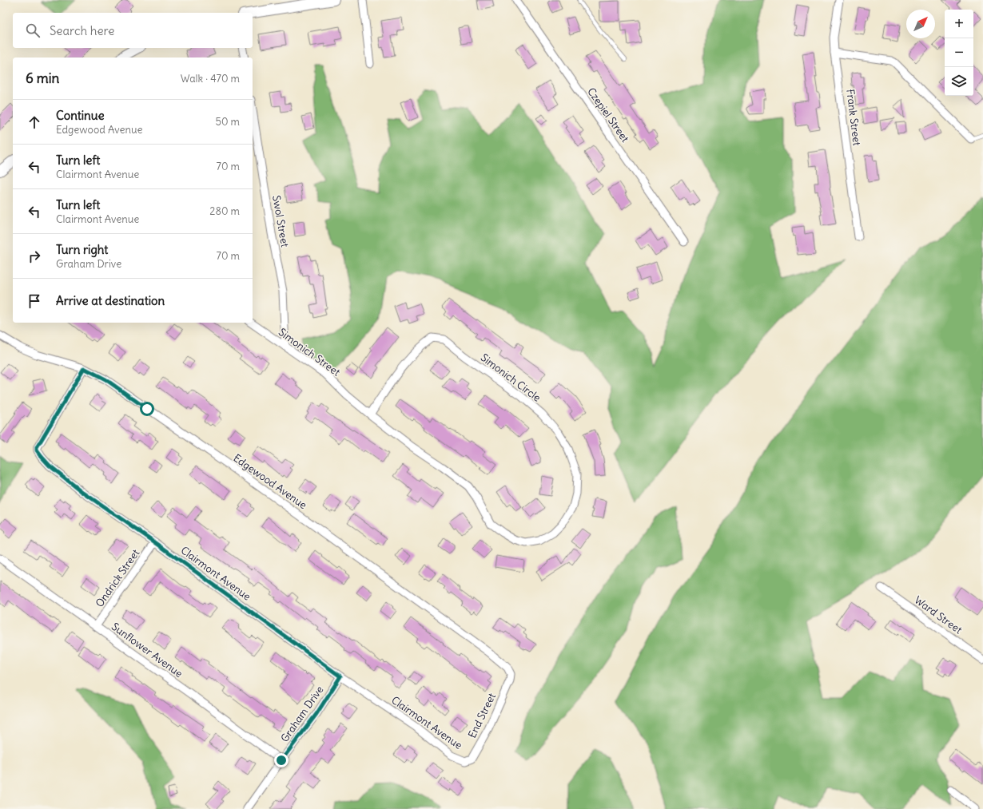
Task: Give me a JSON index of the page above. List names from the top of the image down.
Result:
{
  "streets": {
    "street": [
      "Czepiel Street",
      "Frank Street",
      "Swol Street",
      "Simonich Street",
      "Simonich Circle",
      "Edgewood Avenue",
      "Clairmont Avenue",
      "Ondrick Street",
      "Ward Street",
      "Sunflower Avenue",
      "Graham Drive",
      "End Street"
    ]
  },
  "crossings": [
    ["Swol Street", "Simonich Street"],
    ["Simonich Street", "Simonich Circle"],
    ["Edgewood Avenue", "Clairmont Avenue"],
    ["Edgewood Avenue", "End Street"],
    ["Clairmont Avenue", "Ondrick Street"],
    ["Clairmont Avenue", "Graham Drive"],
    ["Clairmont Avenue", "End Street"],
    ["Ondrick Street", "Sunflower Avenue"],
    ["Sunflower Avenue", "Graham Drive"]
  ],
  "north": "top right",
  "page": {
    "map_buttons": ["+", "−"],
    "search": "Search here",
    "heading": ["6 min", "Walk · 470 m"],
    "list": [
      ["Continue", "Edgewood Avenue", "50 m"],
      ["Turn left", "Clairmont Avenue", "70 m"],
      ["Turn left", "Clairmont Avenue", "280 m"],
      ["Turn right", "Graham Drive", "70 m"],
      "Arrive at destination"
    ]
  }
}
